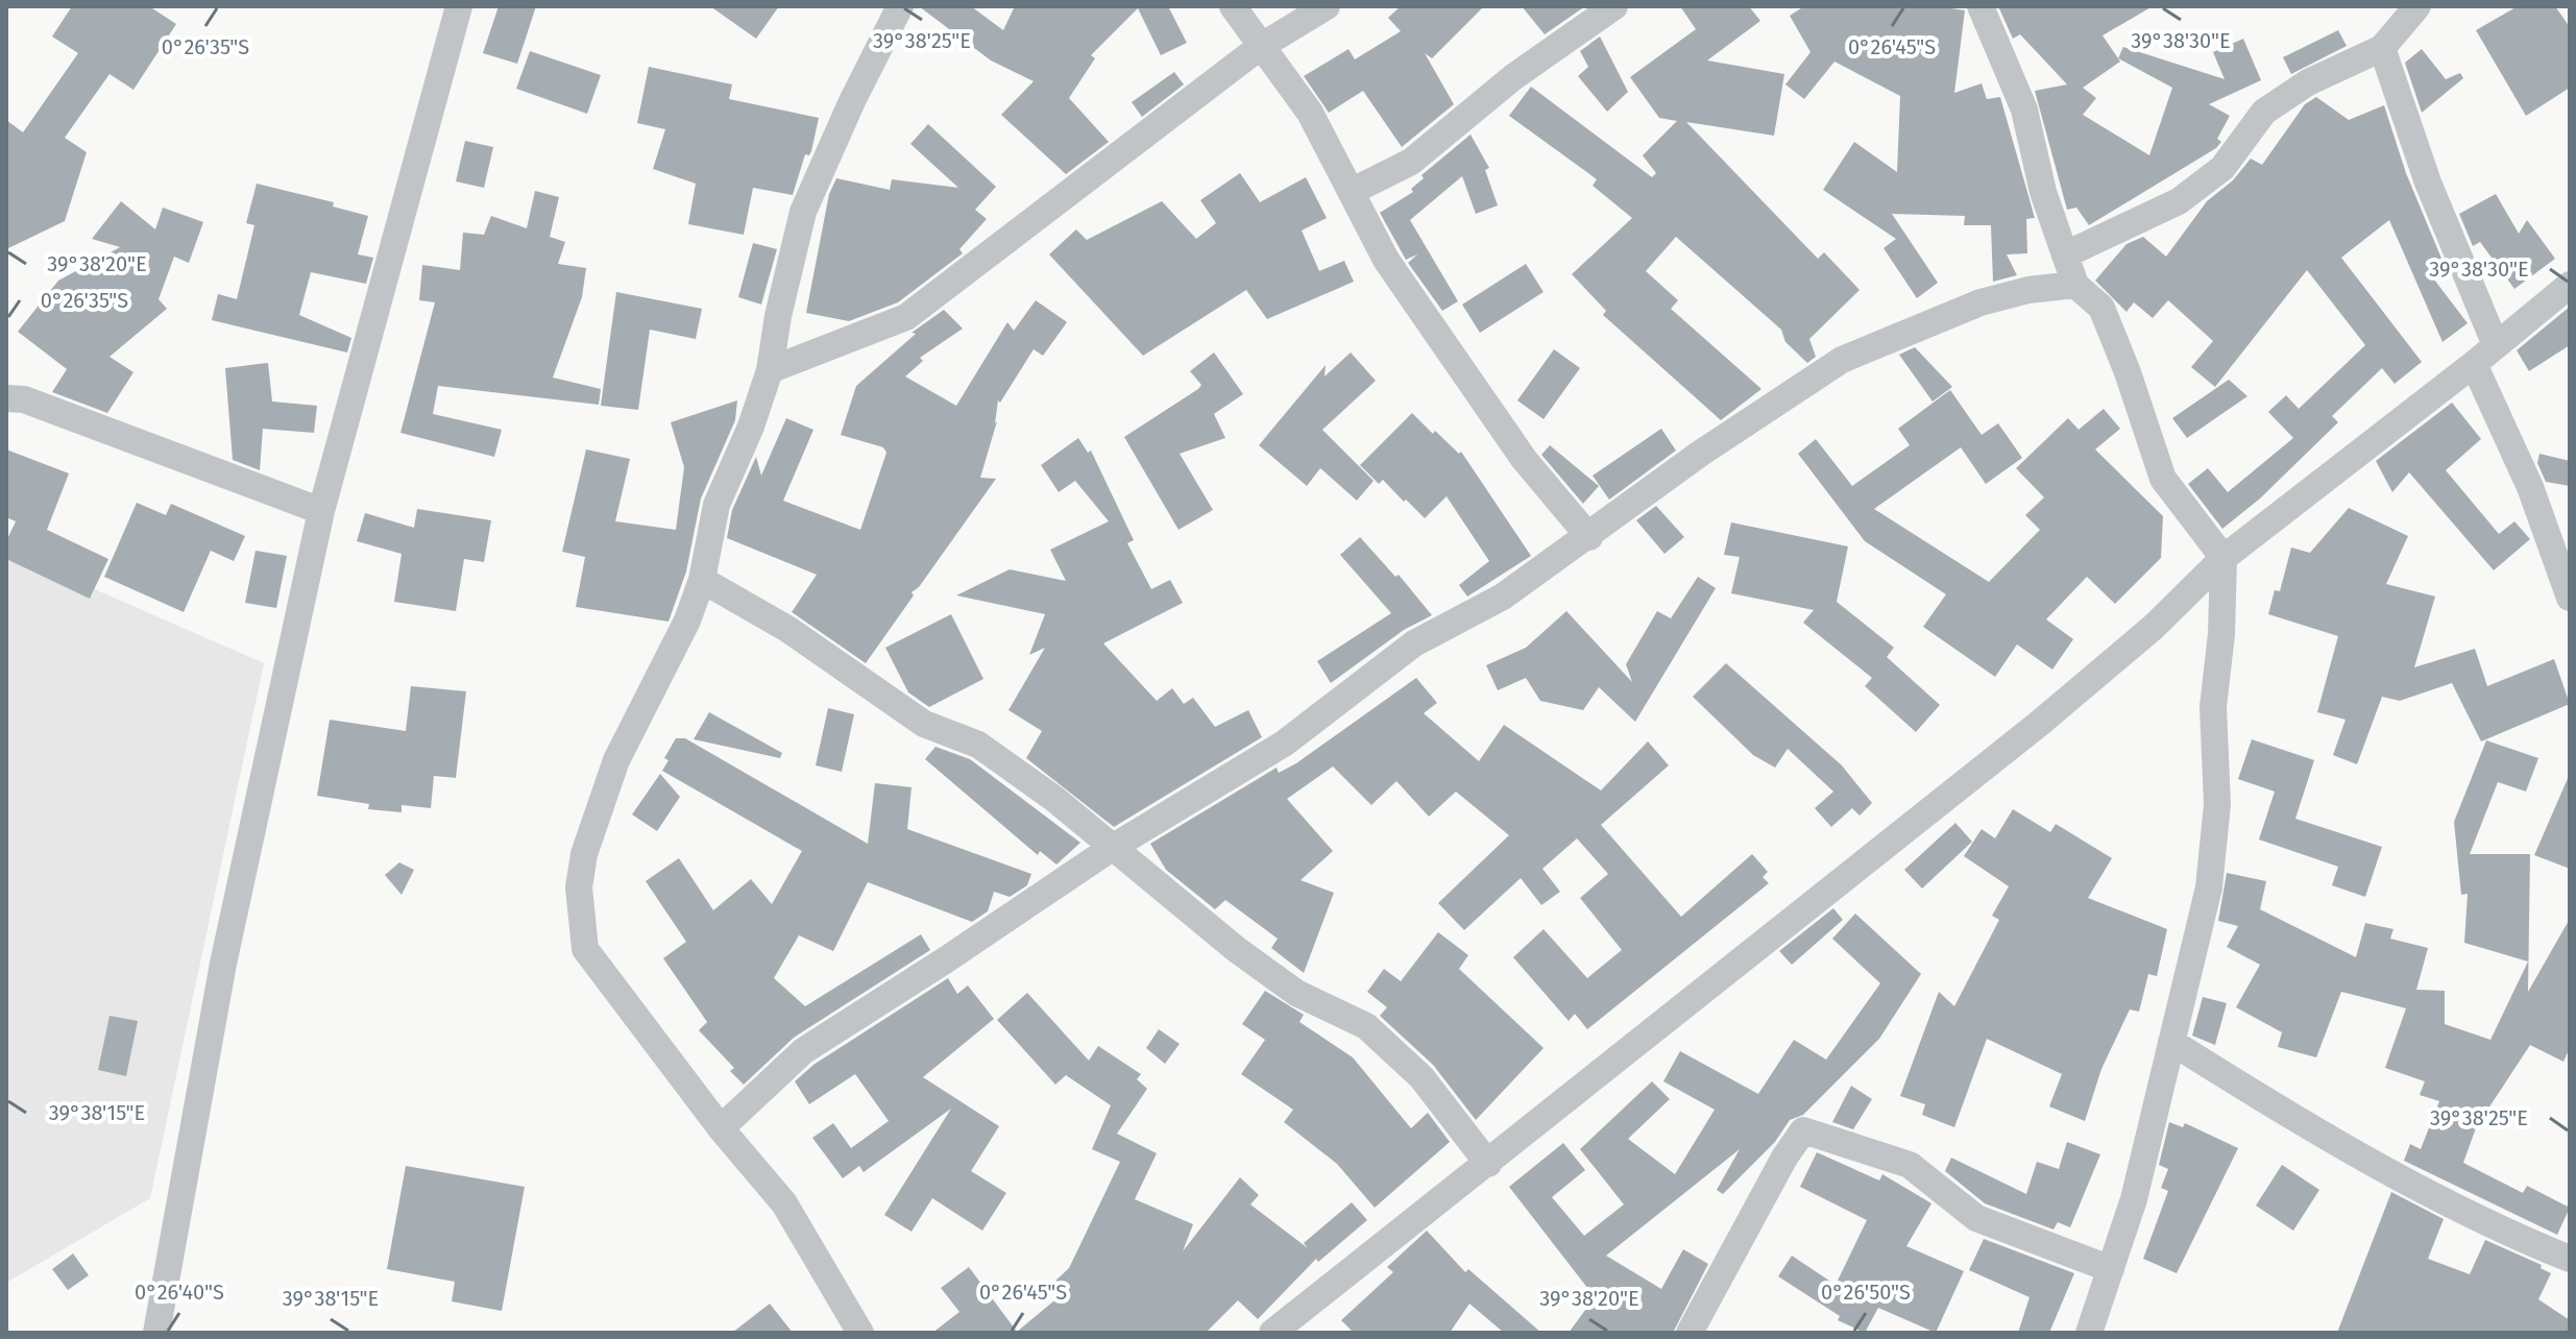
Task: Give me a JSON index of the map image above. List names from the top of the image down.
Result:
{
  "coordinates": [
    "39°38'25\"E",
    "39°38'30\"E",
    "0°26'35\"S",
    "0°26'45\"S",
    "39°38'20\"E",
    "39°38'15\"E",
    "0°26'40\"S",
    "0°26'50\"S"
  ]
}
